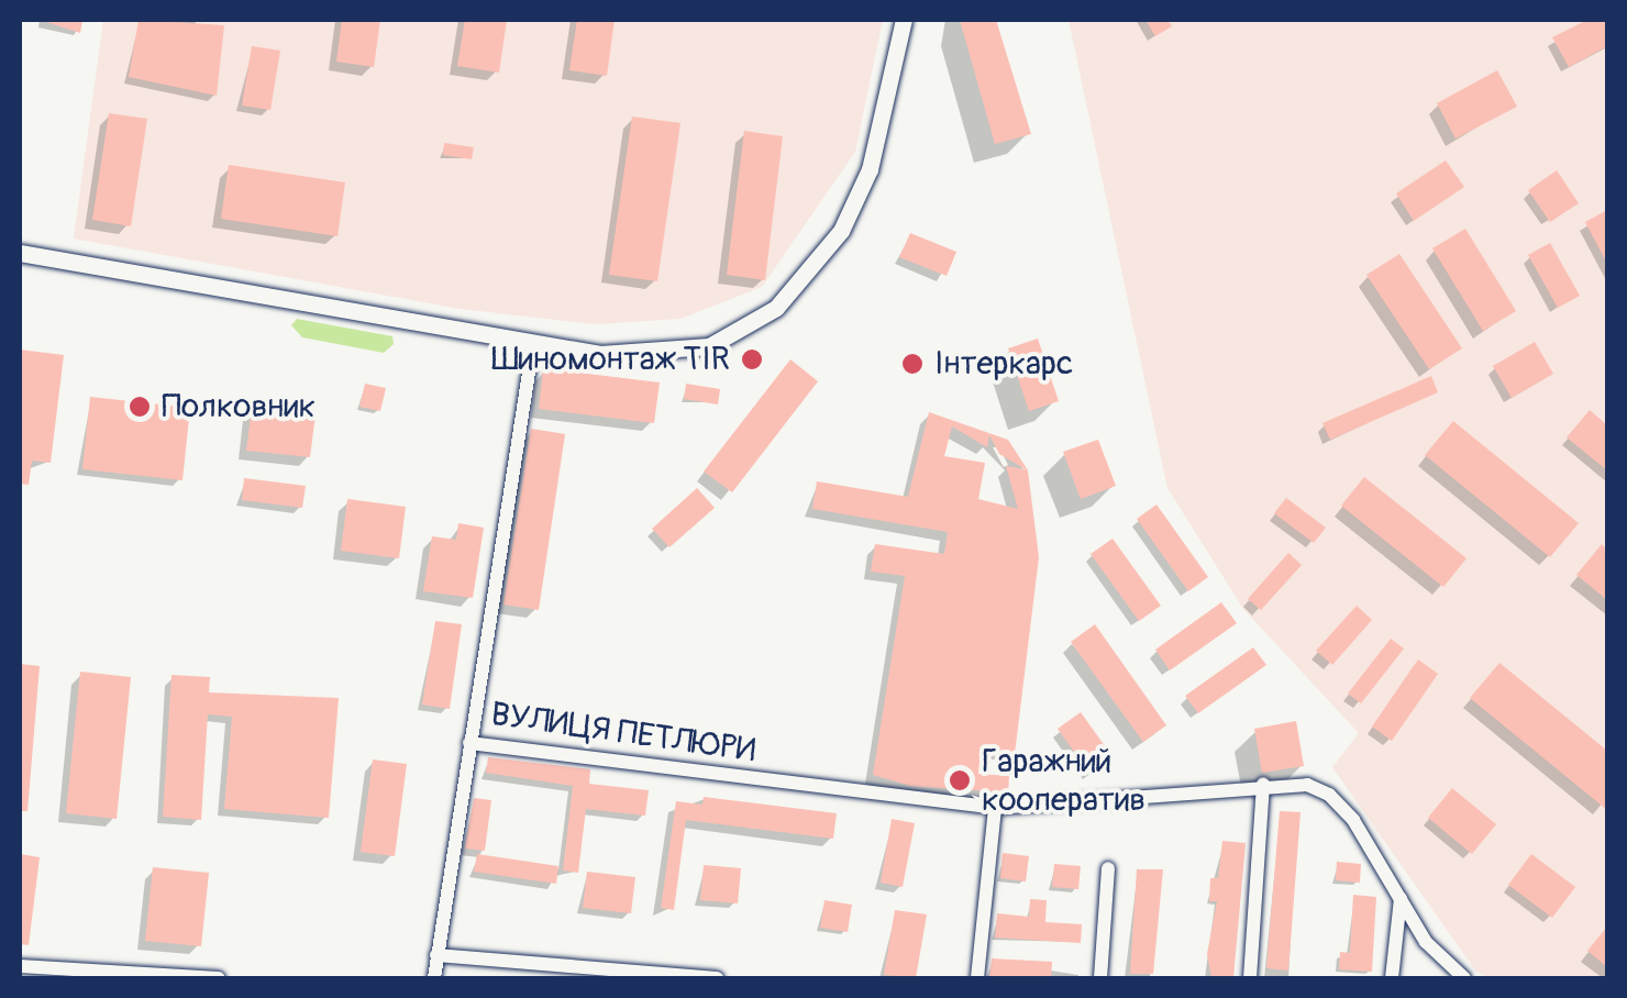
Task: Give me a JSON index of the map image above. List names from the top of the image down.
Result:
{
  "streets": {
    "street": ["ВУЛИЦЯ ПЕТЛЮРИ"]
  },
  "places": [
    "Шиномонтаж TIR",
    "Інтеркарс",
    "Полковник",
    "Гаражний кооператив"
  ]
}
